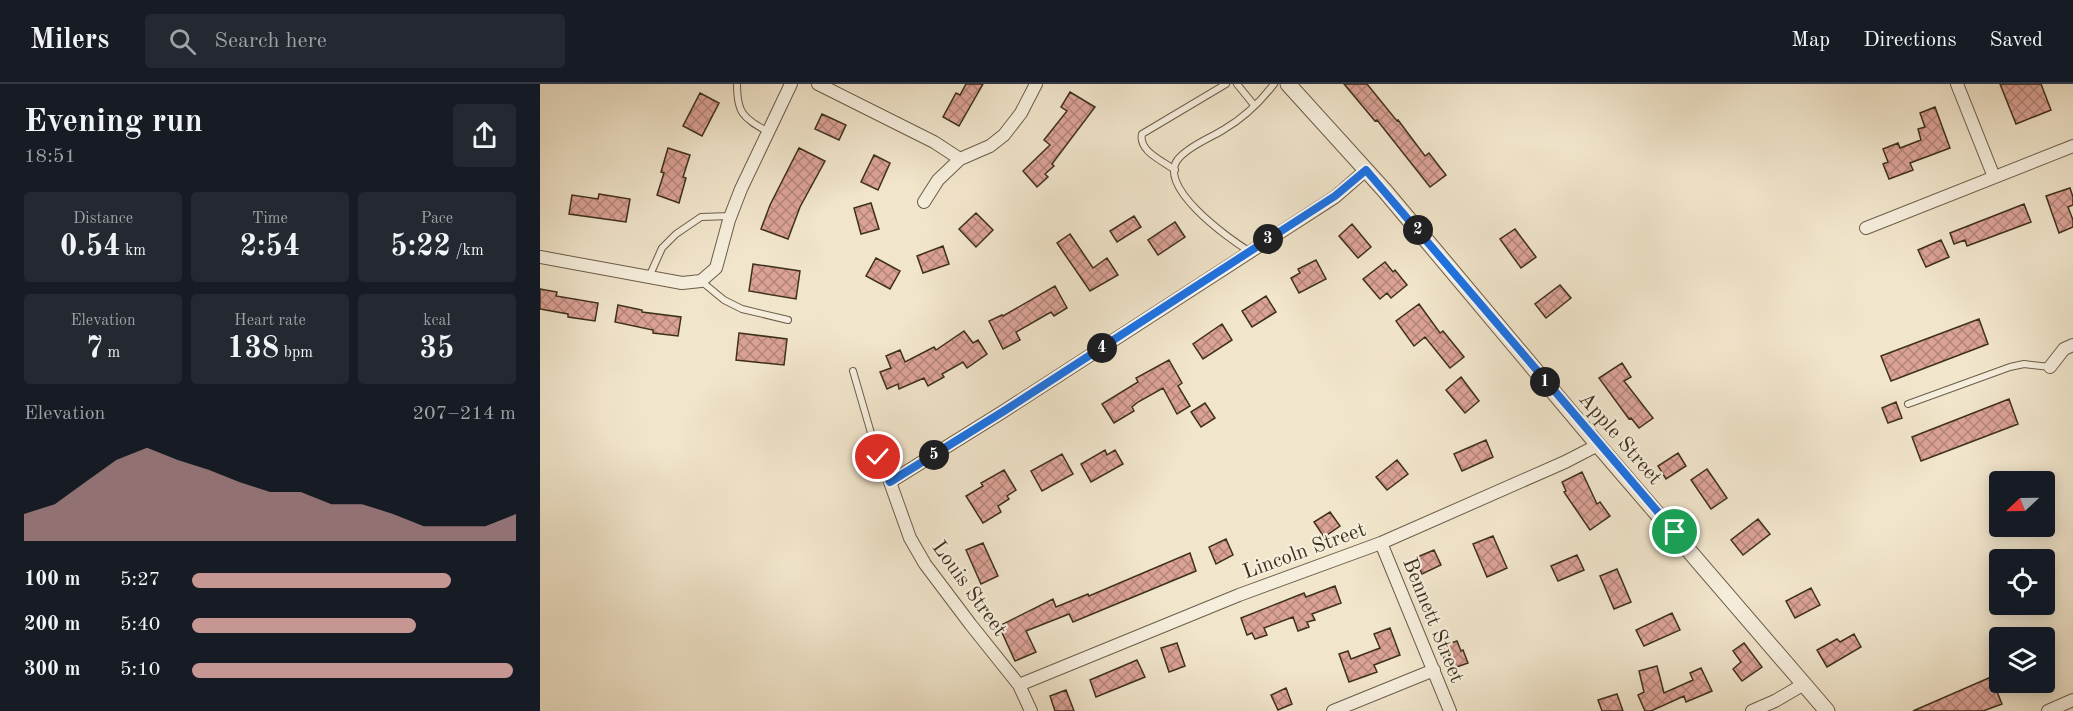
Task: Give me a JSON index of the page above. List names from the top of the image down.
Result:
{
  "streets": {
    "street": [
      "Apple Street",
      "Lincoln Street",
      "Louis Street",
      "Bennett Street"
    ]
  },
  "crossings": [
    ["Apple Street", "Lincoln Street"],
    ["Lincoln Street", "Louis Street"],
    ["Lincoln Street", "Bennett Street"]
  ],
  "north": "left",
  "page": {
    "header": "Milers",
    "search": "Search here",
    "nav": ["Map", "Directions", "Saved"],
    "heading": ["Evening run", "18:51"],
    "stats": [
      ["Distance", "0.54 km"],
      ["Time", "2:54"],
      ["Pace", "5:22 /km"],
      ["Elevation", "7 m"],
      ["Heart rate", "138 bpm"],
      ["kcal", "35"]
    ],
    "pins": [
      "2",
      "3",
      "4",
      "1",
      "5"
    ],
    "chart": ["Elevation", "207–214 m"],
    "list": [
      {
        "name": "100 m",
        "note": "5:27"
      },
      {
        "name": "200 m",
        "note": "5:40"
      },
      {
        "name": "300 m",
        "note": "5:10"
      }
    ]
  }
}
